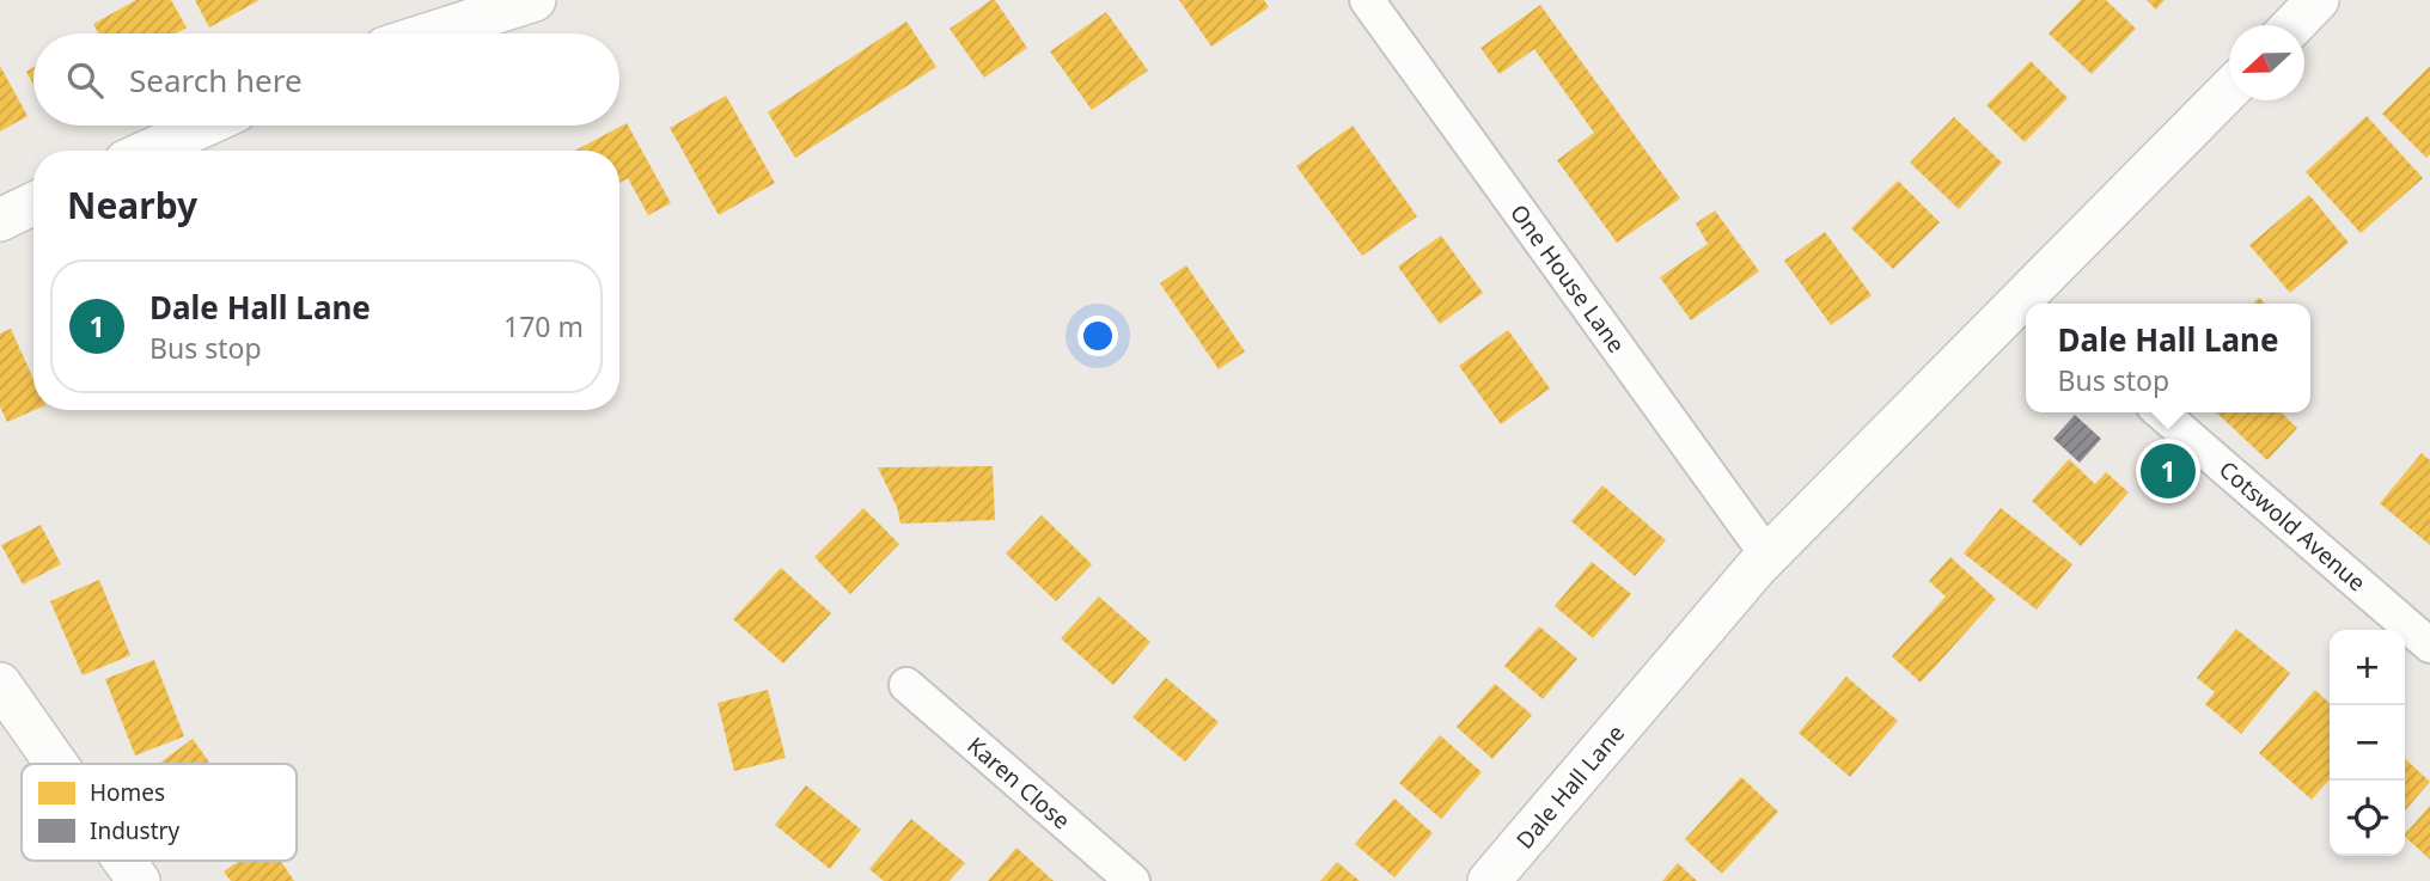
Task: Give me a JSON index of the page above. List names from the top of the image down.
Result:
{
  "streets": {
    "street": [
      "One House Lane",
      "Cotswold Avenue",
      "Karen Close",
      "Dale Hall Lane"
    ]
  },
  "crossings": [
    ["One House Lane", "Dale Hall Lane"]
  ],
  "legend": ["Homes", "Industry"],
  "north": "left",
  "page": {
    "search": "Search here",
    "heading": "Nearby",
    "list": [
      {
        "mark": "1",
        "name": "Dale Hall Lane",
        "note": "Bus stop",
        "value": "170 m"
      }
    ],
    "popup": ["Dale Hall Lane", "Bus stop"],
    "pins": "1",
    "map_buttons": ["+", "−"]
  }
}
